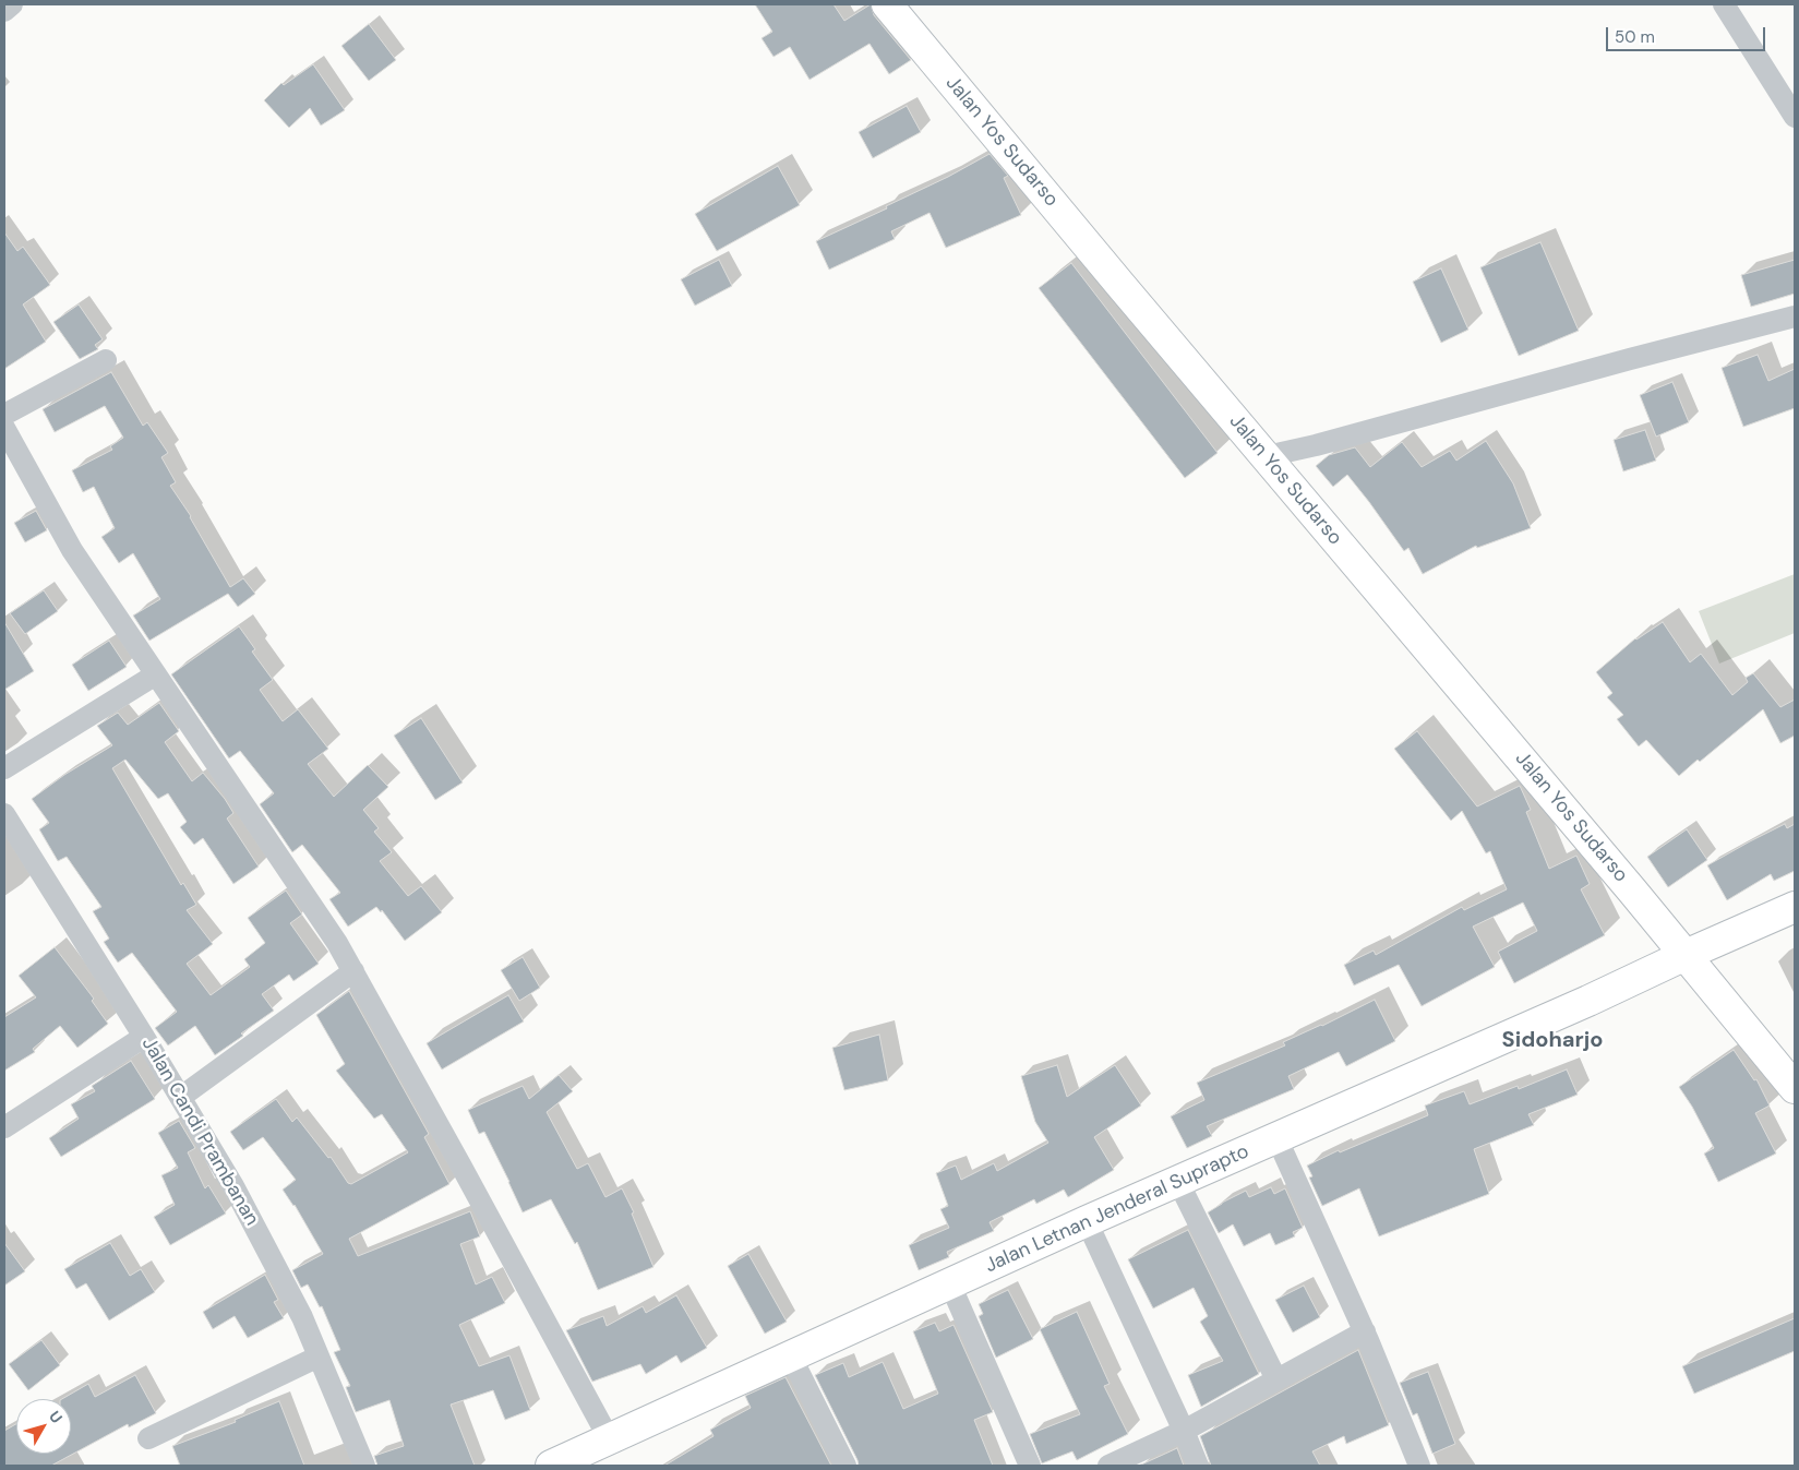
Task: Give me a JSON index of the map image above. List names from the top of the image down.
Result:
{
  "streets": {
    "main road": ["Jalan Yos Sudarso", "Jalan Letnan Jenderal Suprapto"],
    "street": ["Jalan Candi Prambanan"]
  },
  "crossings": [
    ["Jalan Yos Sudarso", "Jalan Letnan Jenderal Suprapto"]
  ],
  "districts": ["Sidoharjo"],
  "scale_bar": "50 m",
  "north": "top right"
}
